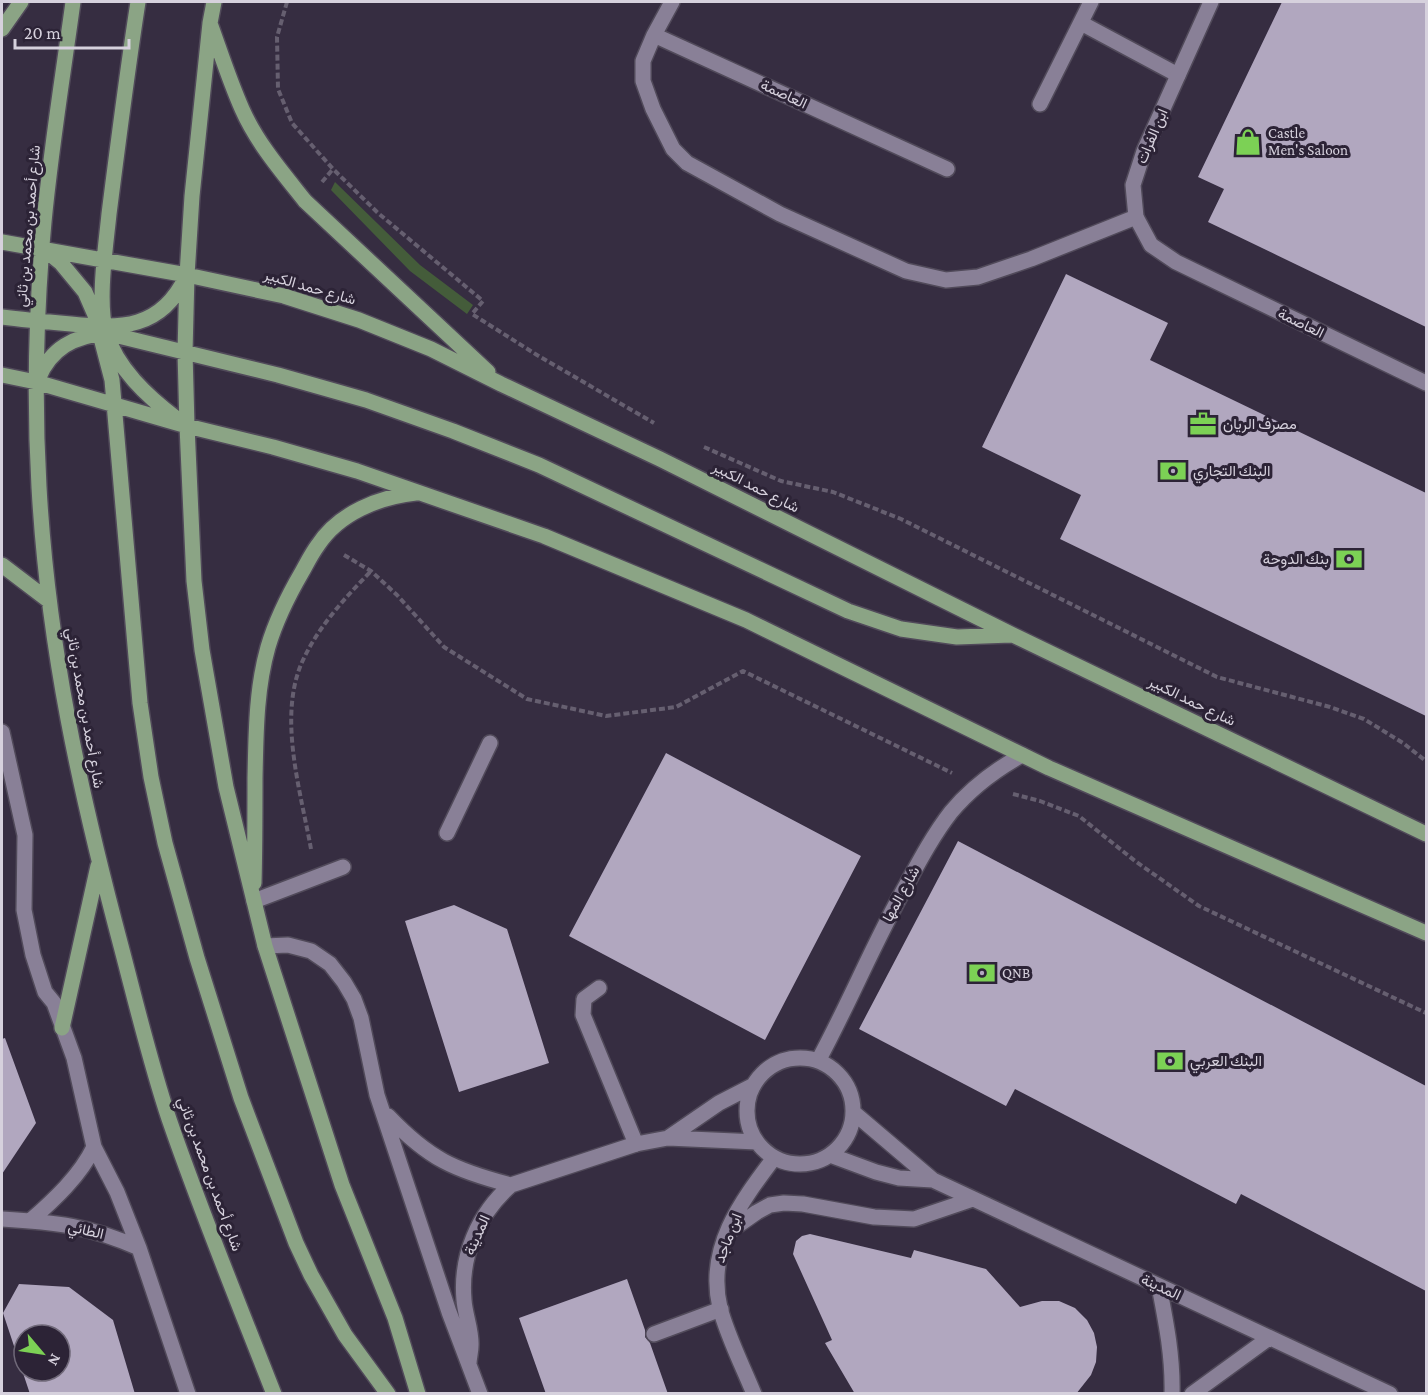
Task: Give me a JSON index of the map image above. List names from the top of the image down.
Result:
{
  "streets": {
    "main road": ["شارع أحمد بن محمد بن ثاني", "شارع حمد الكبير"],
    "street": [
      "العاصمة",
      "ابن الفرات",
      "شارع المها",
      "الطائي",
      "المدينة",
      "ابن ماجد"
    ]
  },
  "crossings": [
    ["العاصمة", "ابن الفرات"],
    ["شارع أحمد بن محمد بن ثاني", "شارع حمد الكبير"],
    ["شارع المها", "المدينة"],
    ["شارع المها", "ابن ماجد"],
    ["المدينة", "ابن ماجد"]
  ],
  "places": {
    "shop": ["Castle Men's Saloon"],
    "office": ["مصرف الريان"],
    "bank": [
      "البنك التجاري",
      "بنك الدوحة",
      "QNB",
      "البنك العربي"
    ]
  },
  "scale_bar": "20 m",
  "north": "bottom right"
}
